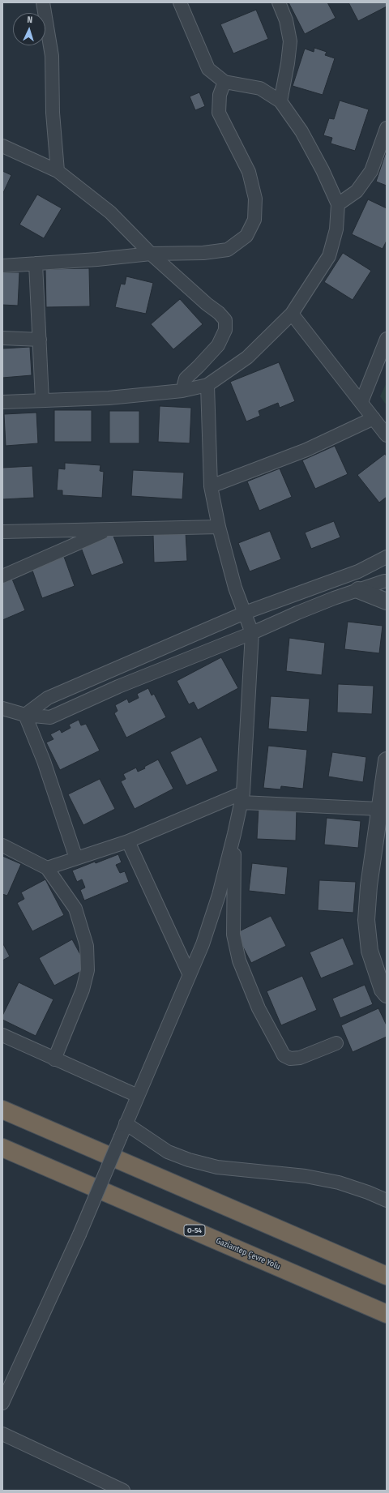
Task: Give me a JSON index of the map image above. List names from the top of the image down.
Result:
{
  "streets": {
    "highway": ["O-54", "Gaziantep Çevre Yolu"]
  },
  "north": "top"
}
